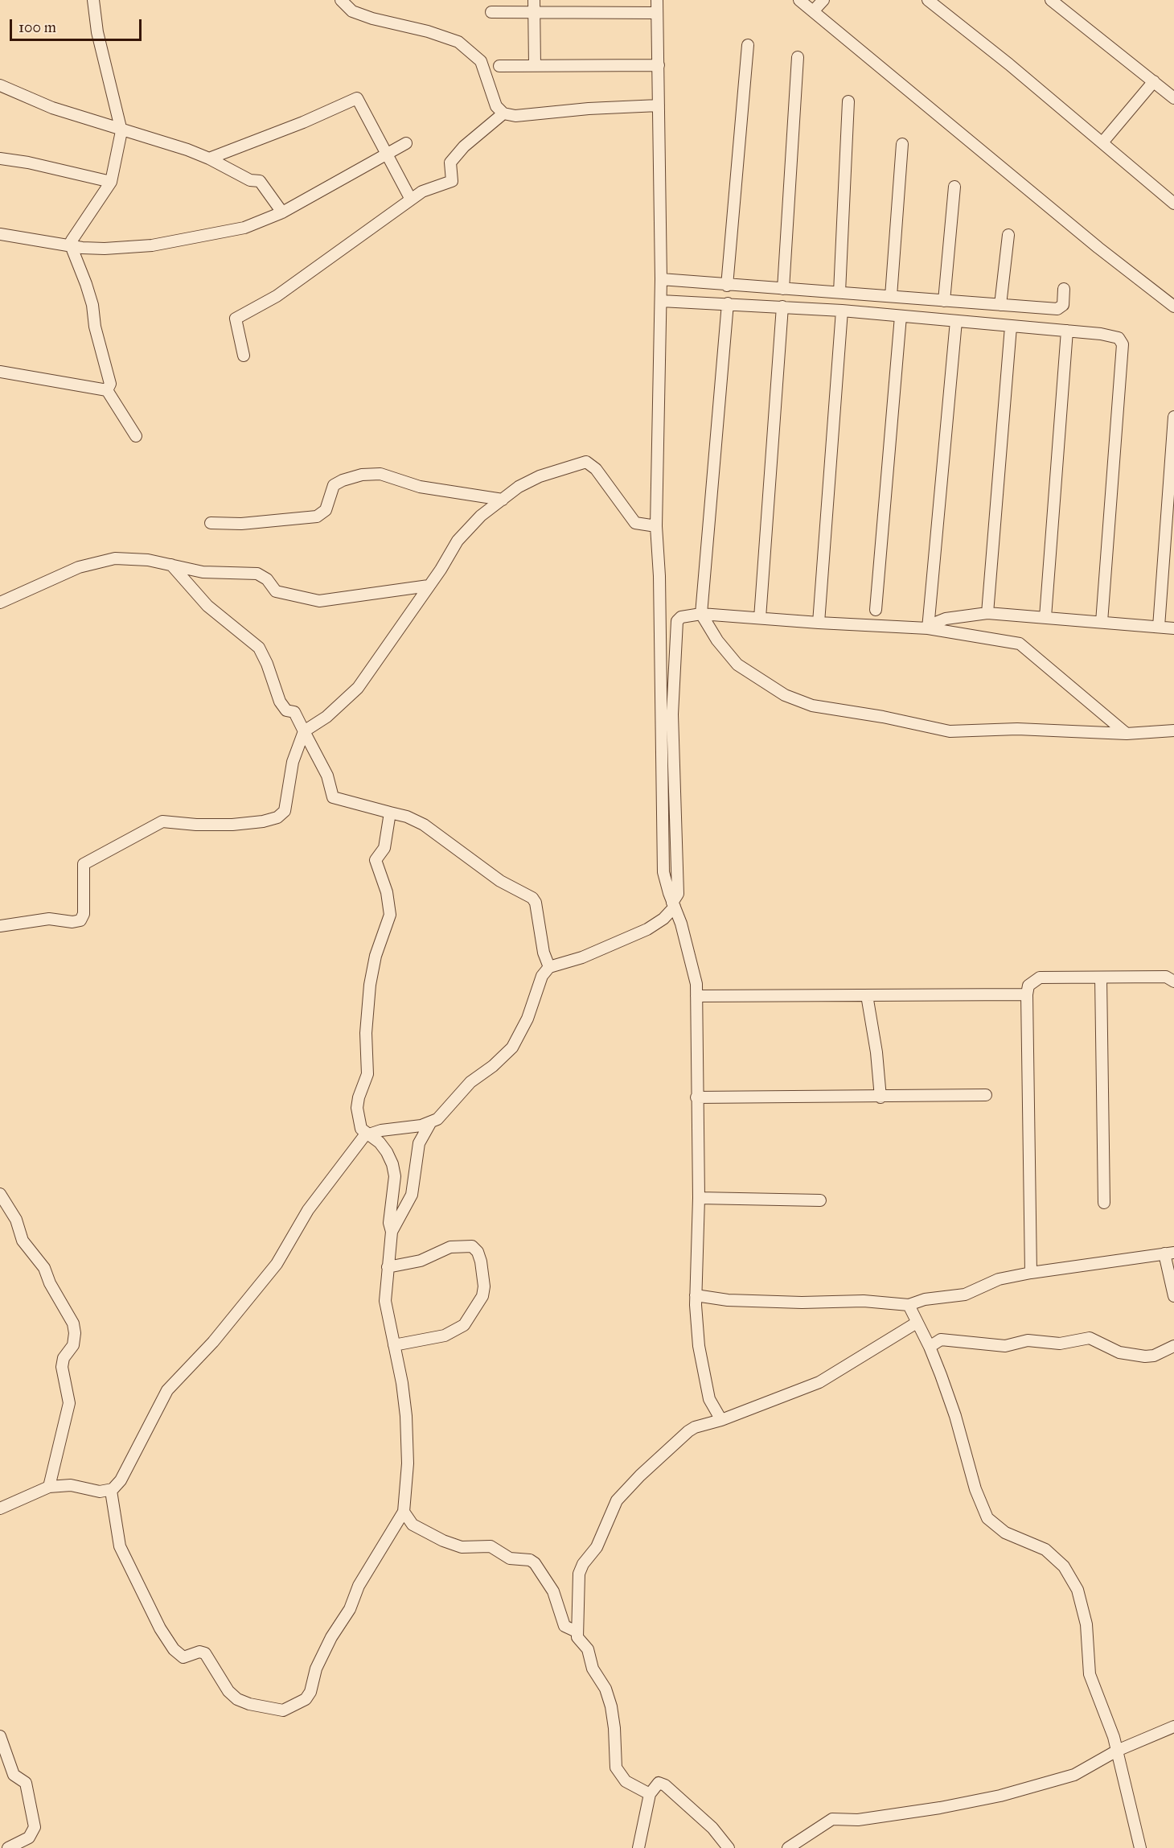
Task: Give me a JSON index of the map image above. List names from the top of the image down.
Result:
{
  "scale_bar": "100 m"
}
